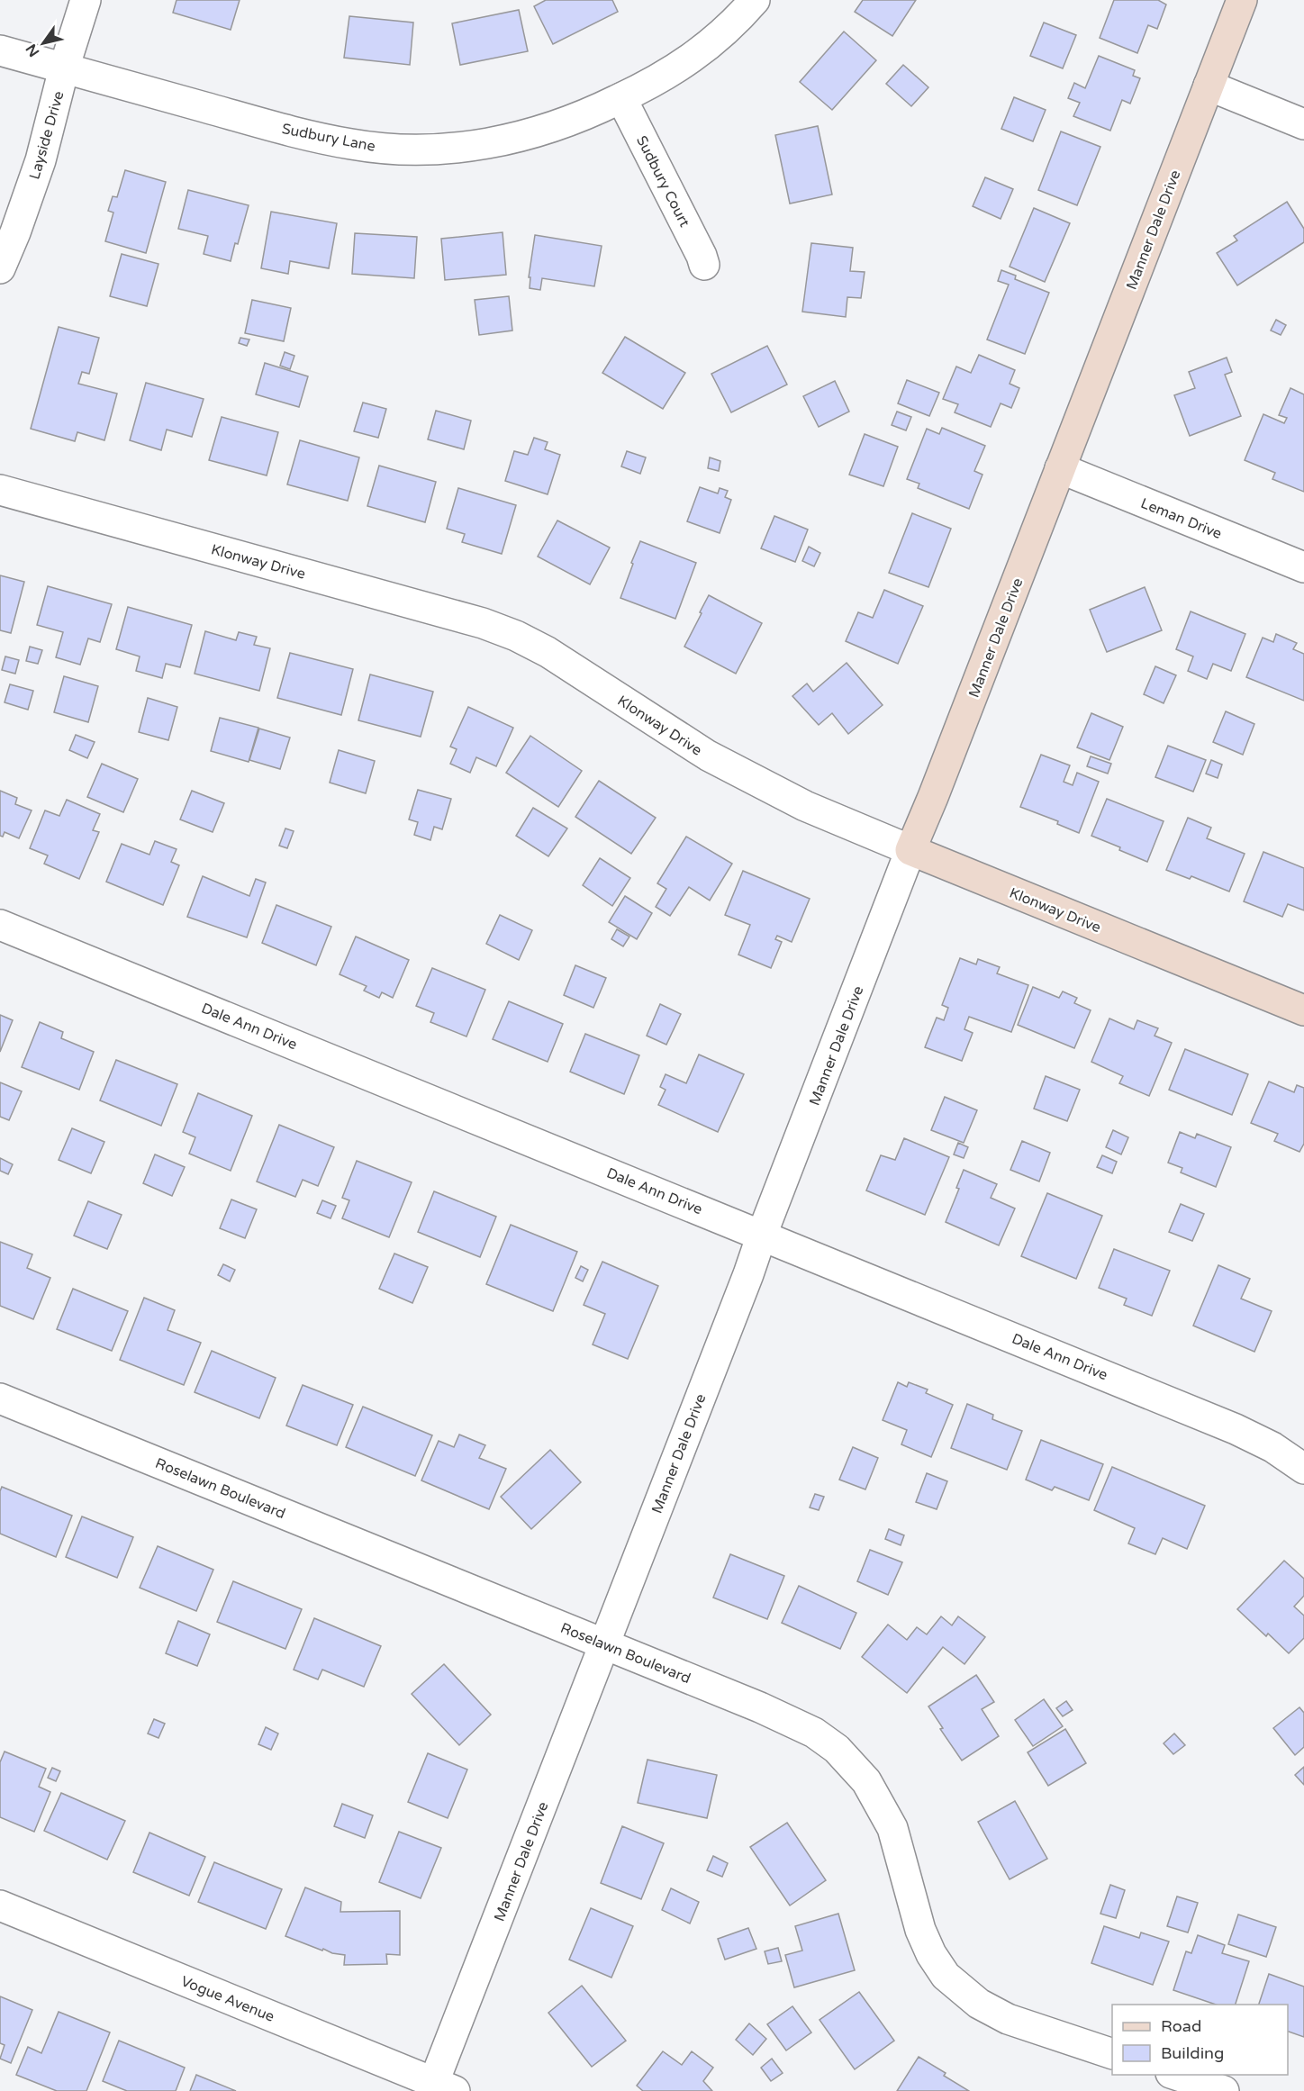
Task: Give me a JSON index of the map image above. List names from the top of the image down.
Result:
{
  "streets": {
    "street": [
      "Layside Drive",
      "Sudbury Lane",
      "Sudbury Court",
      "Manner Dale Drive",
      "Leman Drive",
      "Klonway Drive",
      "Dale Ann Drive",
      "Roselawn Boulevard",
      "Vogue Avenue"
    ]
  },
  "crossings": [
    ["Layside Drive", "Sudbury Lane"],
    ["Sudbury Lane", "Sudbury Court"],
    ["Manner Dale Drive", "Leman Drive"],
    ["Manner Dale Drive", "Klonway Drive"],
    ["Manner Dale Drive", "Dale Ann Drive"],
    ["Manner Dale Drive", "Roselawn Boulevard"],
    ["Manner Dale Drive", "Vogue Avenue"]
  ],
  "legend": ["Road", "Building"],
  "north": "bottom left"
}
